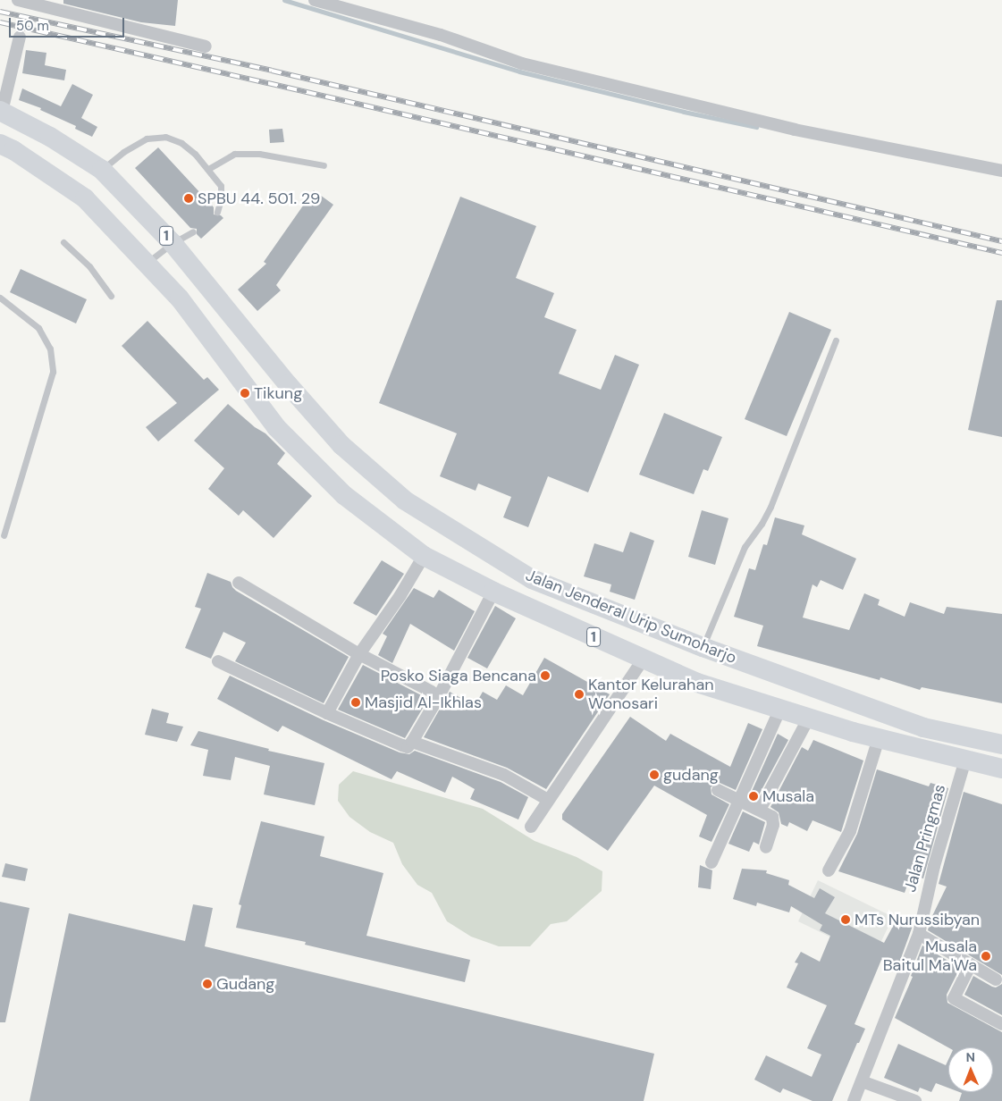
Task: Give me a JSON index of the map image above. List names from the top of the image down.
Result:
{
  "streets": {
    "highway": ["1", "Jalan Jenderal Urip Sumoharjo"],
    "street": ["Jalan Pringmas"]
  },
  "crossings": [
    ["Jalan Jenderal Urip Sumoharjo", "Jalan Pringmas"]
  ],
  "places": [
    "SPBU 44. 501. 29",
    "Tikung",
    "Posko Siaga Bencana",
    "Kantor Kelurahan Wonosari",
    "Masjid Al-Ikhlas",
    "gudang",
    "Musala",
    "MTs Nurussibyan",
    "Musala Baitul Ma'Wa",
    "Gudang"
  ],
  "scale_bar": "50 m",
  "north": "top"
}
